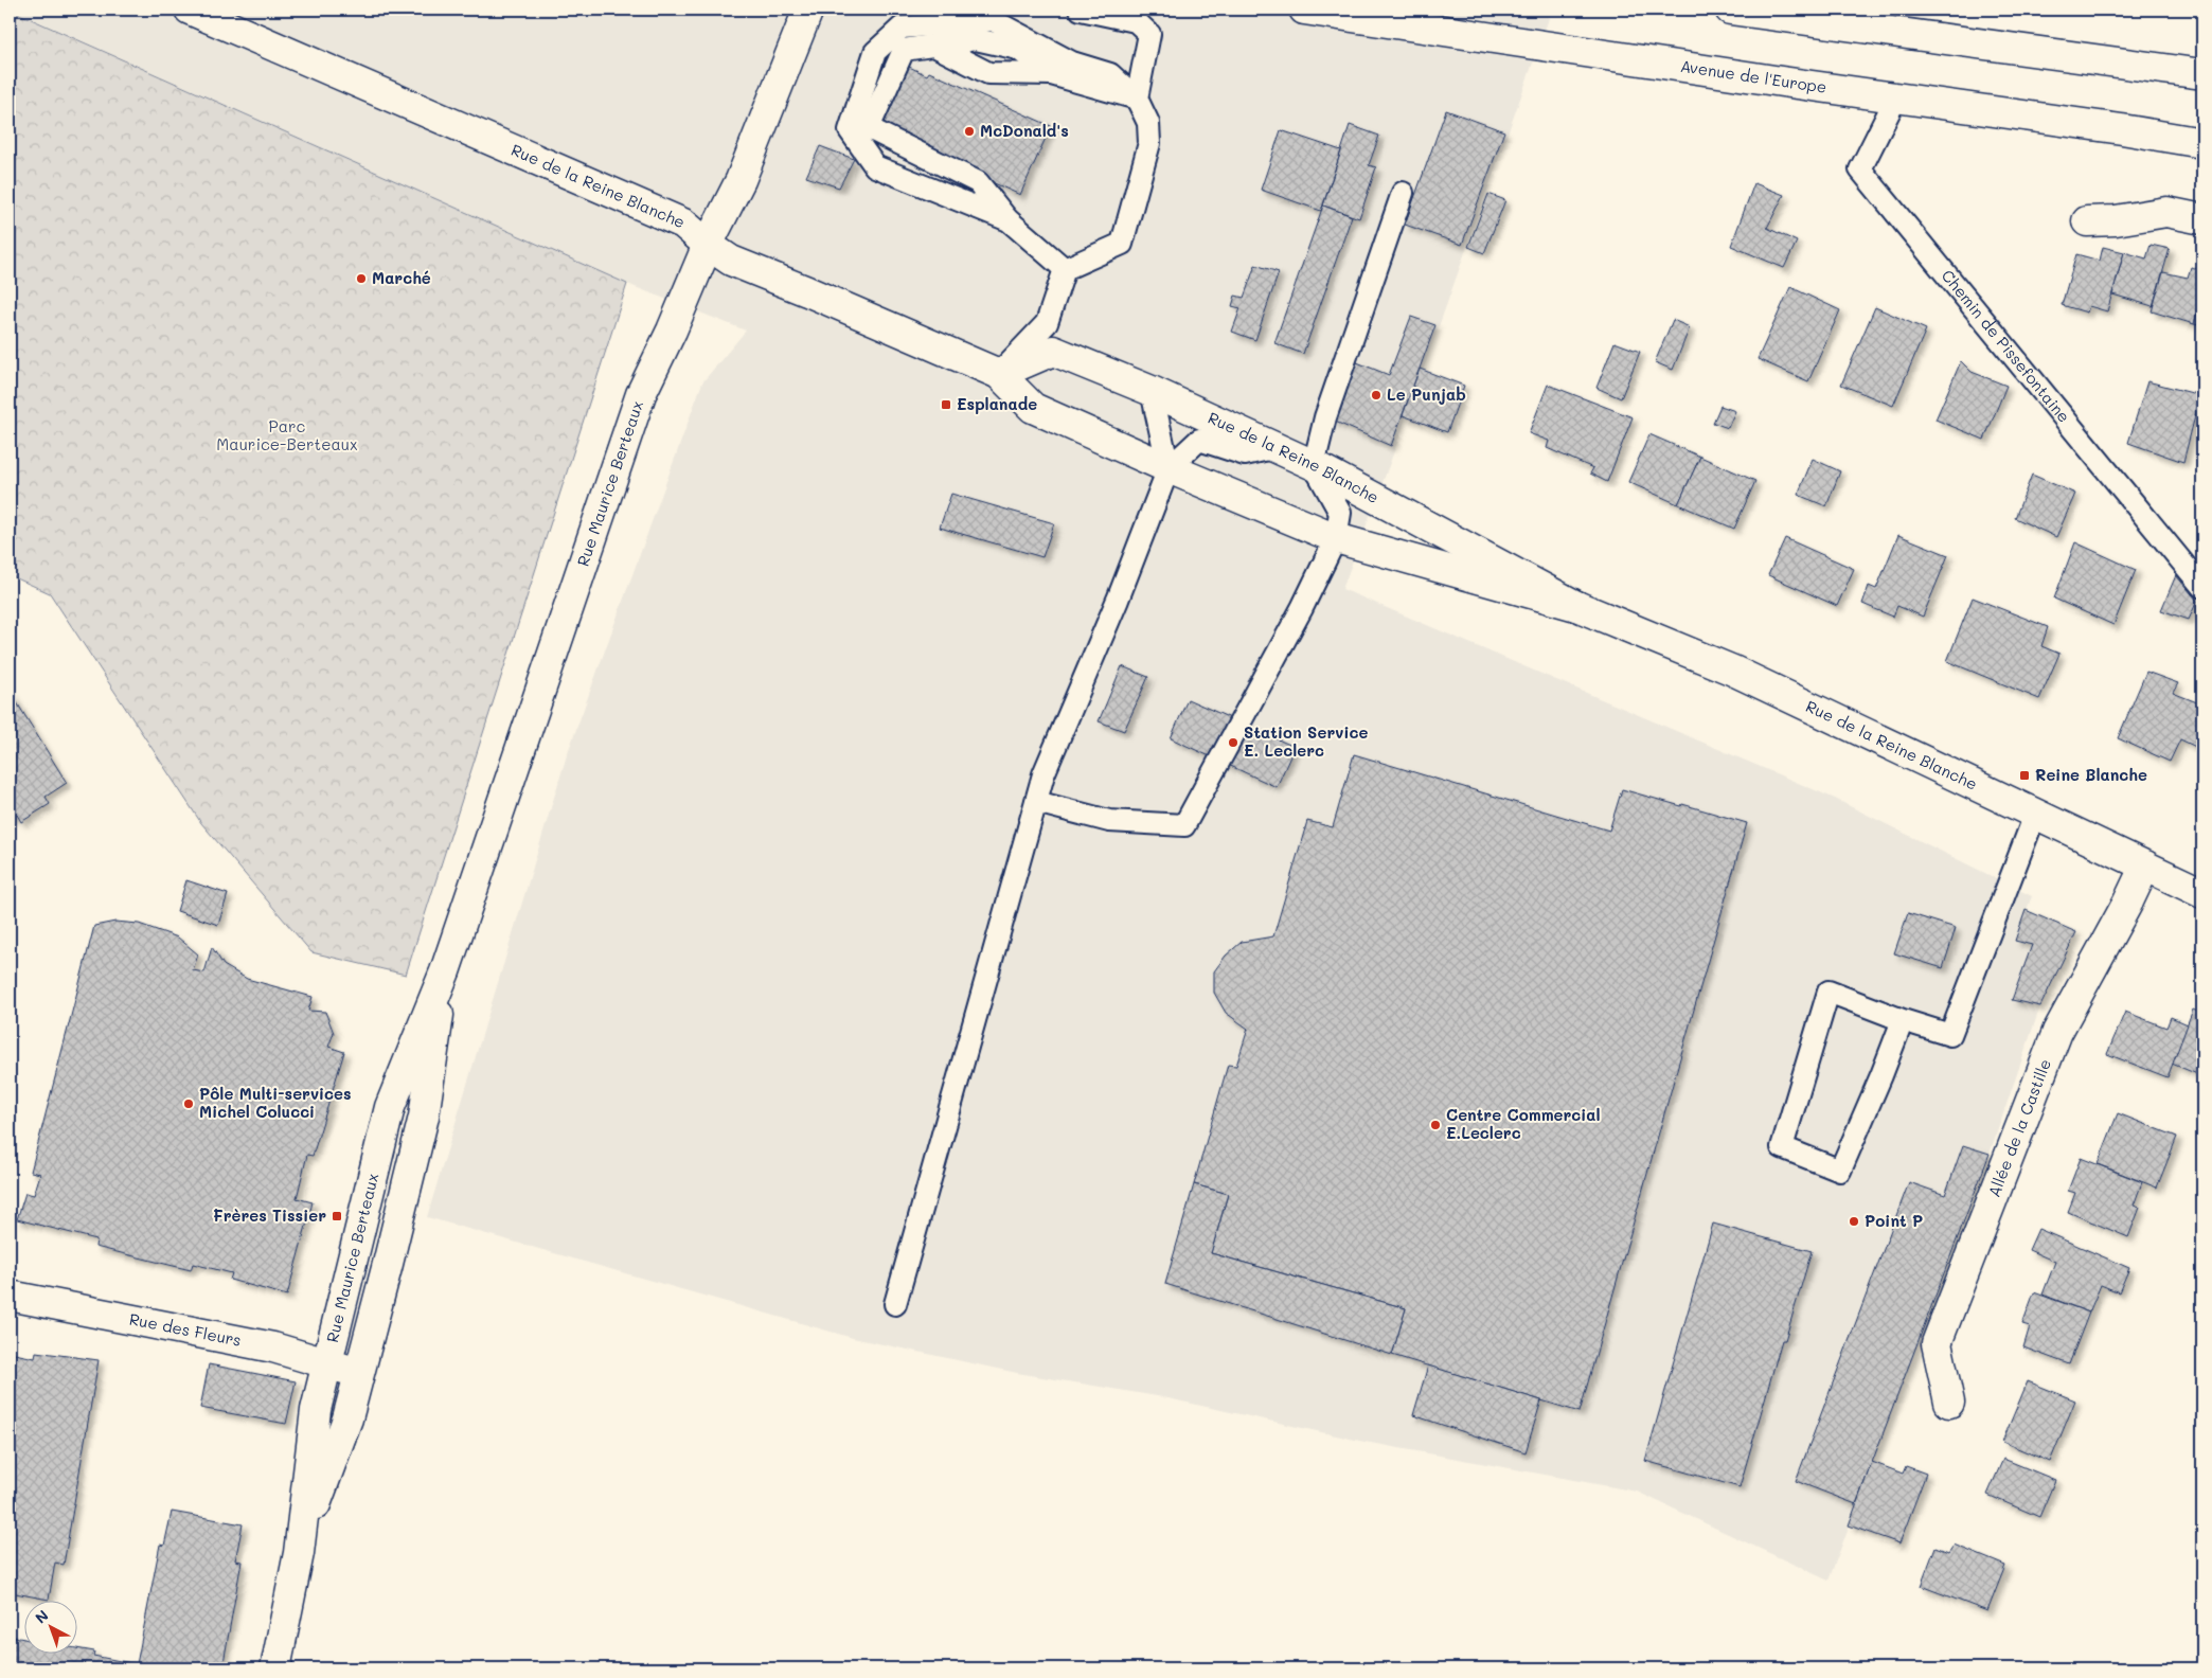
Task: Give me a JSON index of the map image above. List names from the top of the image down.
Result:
{
  "streets": {
    "street": [
      "Avenue de l'Europe",
      "Rue de la Reine Blanche",
      "Rue Maurice Berteaux",
      "Allée de la Castille",
      "Rue des Fleurs"
    ],
    "lane": ["Chemin de Pissefontaine"]
  },
  "crossings": [
    ["Avenue de l'Europe", "Chemin de Pissefontaine"],
    ["Rue de la Reine Blanche", "Rue Maurice Berteaux"],
    ["Rue de la Reine Blanche", "Allée de la Castille"],
    ["Rue Maurice Berteaux", "Rue des Fleurs"]
  ],
  "parks": ["Parc Maurice-Berteaux"],
  "places": {
    "other": [
      "McDonald's",
      "Marché",
      "Le Punjab",
      "Station Service E. Leclerc",
      "Pôle Multi-services Michel Colucci",
      "Centre Commercial E.Leclerc",
      "Point P"
    ],
    "transit": ["Esplanade", "Reine Blanche", "Frères Tissier"]
  },
  "north": "top left"
}
